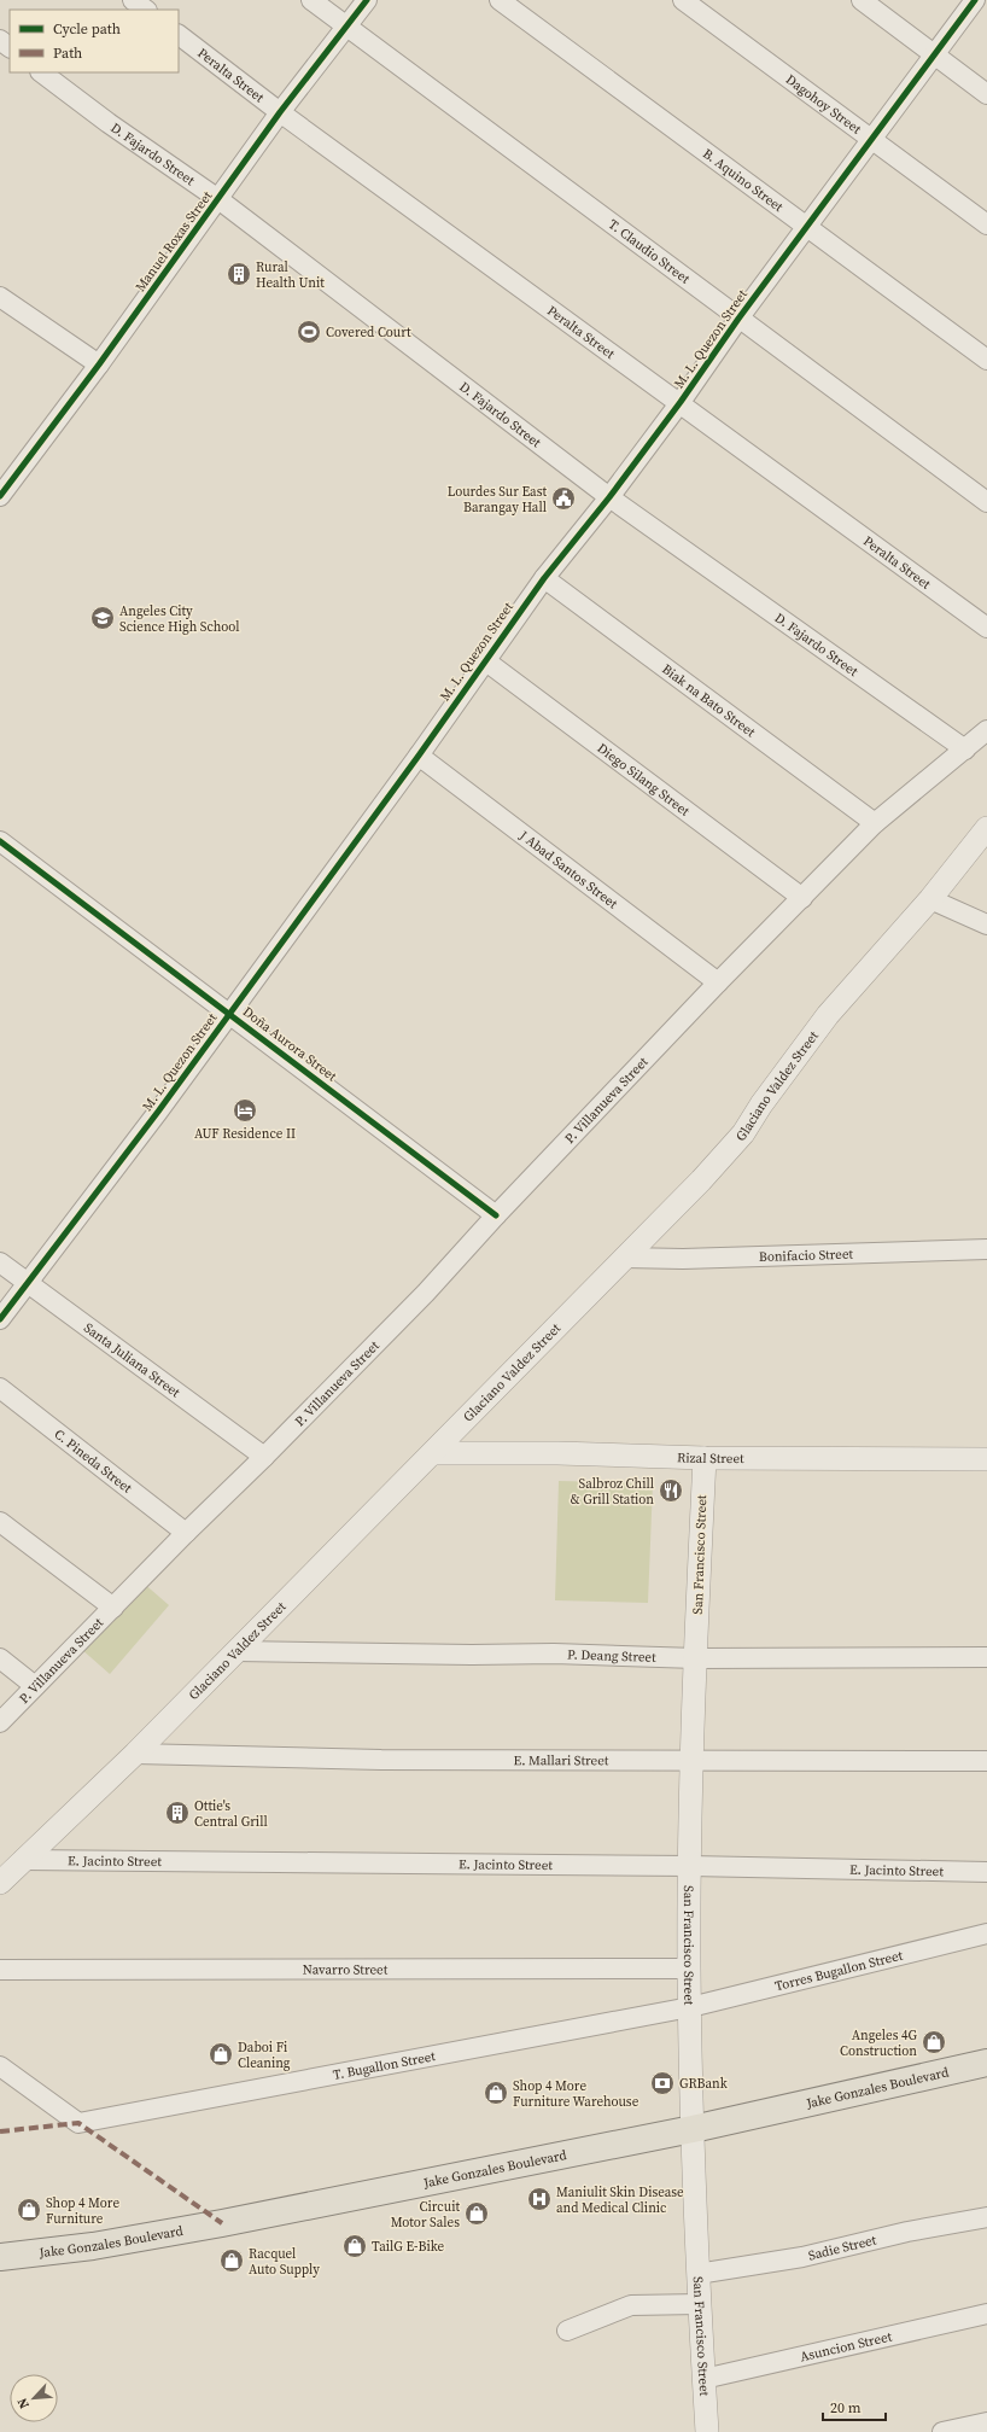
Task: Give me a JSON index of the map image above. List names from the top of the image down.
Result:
{
  "streets": {
    "main road": ["Jake Gonzales Boulevard"],
    "street": [
      "Peralta Street",
      "Dagohoy Street",
      "D. Fajardo Street",
      "B. Aquino Street",
      "Manuel Roxas Street",
      "T. Claudio Street",
      "M. L. Quezon Street",
      "Biak na Bato Street",
      "Diego Silang Street",
      "J Abad Santos Street",
      "Doña Aurora Street",
      "Glaciano Valdez Street",
      "P. Villanueva Street",
      "Bonifacio Street",
      "Santa Juliana Street",
      "Rizal Street",
      "C. Pineda Street",
      "San Francisco Street",
      "P. Deang Street",
      "E. Mallari Street",
      "E. Jacinto Street",
      "Navarro Street",
      "Torres Bugallon Street",
      "T. Bugallon Street",
      "Sadie Street",
      "Asuncion Street"
    ]
  },
  "crossings": [
    ["Peralta Street", "Manuel Roxas Street"],
    ["Peralta Street", "M. L. Quezon Street"],
    ["Dagohoy Street", "M. L. Quezon Street"],
    ["D. Fajardo Street", "Manuel Roxas Street"],
    ["D. Fajardo Street", "M. L. Quezon Street"],
    ["D. Fajardo Street", "P. Villanueva Street"],
    ["B. Aquino Street", "M. L. Quezon Street"],
    ["Manuel Roxas Street", "T. Claudio Street"],
    ["T. Claudio Street", "M. L. Quezon Street"],
    ["M. L. Quezon Street", "Biak na Bato Street"],
    ["M. L. Quezon Street", "Diego Silang Street"],
    ["M. L. Quezon Street", "J Abad Santos Street"],
    ["M. L. Quezon Street", "Doña Aurora Street"],
    ["M. L. Quezon Street", "Santa Juliana Street"],
    ["Biak na Bato Street", "P. Villanueva Street"],
    ["Diego Silang Street", "P. Villanueva Street"],
    ["J Abad Santos Street", "P. Villanueva Street"],
    ["Doña Aurora Street", "P. Villanueva Street"],
    ["Glaciano Valdez Street", "Bonifacio Street"],
    ["Glaciano Valdez Street", "Rizal Street"],
    ["Glaciano Valdez Street", "P. Deang Street"],
    ["Glaciano Valdez Street", "E. Mallari Street"],
    ["Glaciano Valdez Street", "E. Jacinto Street"],
    ["P. Villanueva Street", "Santa Juliana Street"],
    ["P. Villanueva Street", "C. Pineda Street"],
    ["Rizal Street", "San Francisco Street"],
    ["San Francisco Street", "P. Deang Street"],
    ["San Francisco Street", "E. Mallari Street"],
    ["San Francisco Street", "E. Jacinto Street"],
    ["San Francisco Street", "Navarro Street"],
    ["San Francisco Street", "Torres Bugallon Street"],
    ["San Francisco Street", "T. Bugallon Street"],
    ["San Francisco Street", "Jake Gonzales Boulevard"],
    ["San Francisco Street", "Sadie Street"],
    ["San Francisco Street", "Asuncion Street"],
    ["Torres Bugallon Street", "T. Bugallon Street"]
  ],
  "places": {
    "building": ["Rural Health Unit", "Ottie's Central Grill"],
    "sports": ["Covered Court"],
    "public building": ["Lourdes Sur East Barangay Hall"],
    "school or university": ["Angeles City Science High School"],
    "hotel": ["AUF Residence II"],
    "restaurant": ["Salbroz Chill & Grill Station"],
    "shop": [
      "Angeles 4G Construction",
      "Daboi Fi Cleaning",
      "Shop 4 More Furniture Warehouse",
      "Shop 4 More Furniture",
      "Circuit Motor Sales",
      "TailG E-Bike",
      "Racquel Auto Supply"
    ],
    "bank": ["GRBank"],
    "hospital": ["Maniulit Skin Disease and Medical Clinic"]
  },
  "legend": ["Cycle path", "Path"],
  "scale_bar": "20 m",
  "north": "bottom left"
}
